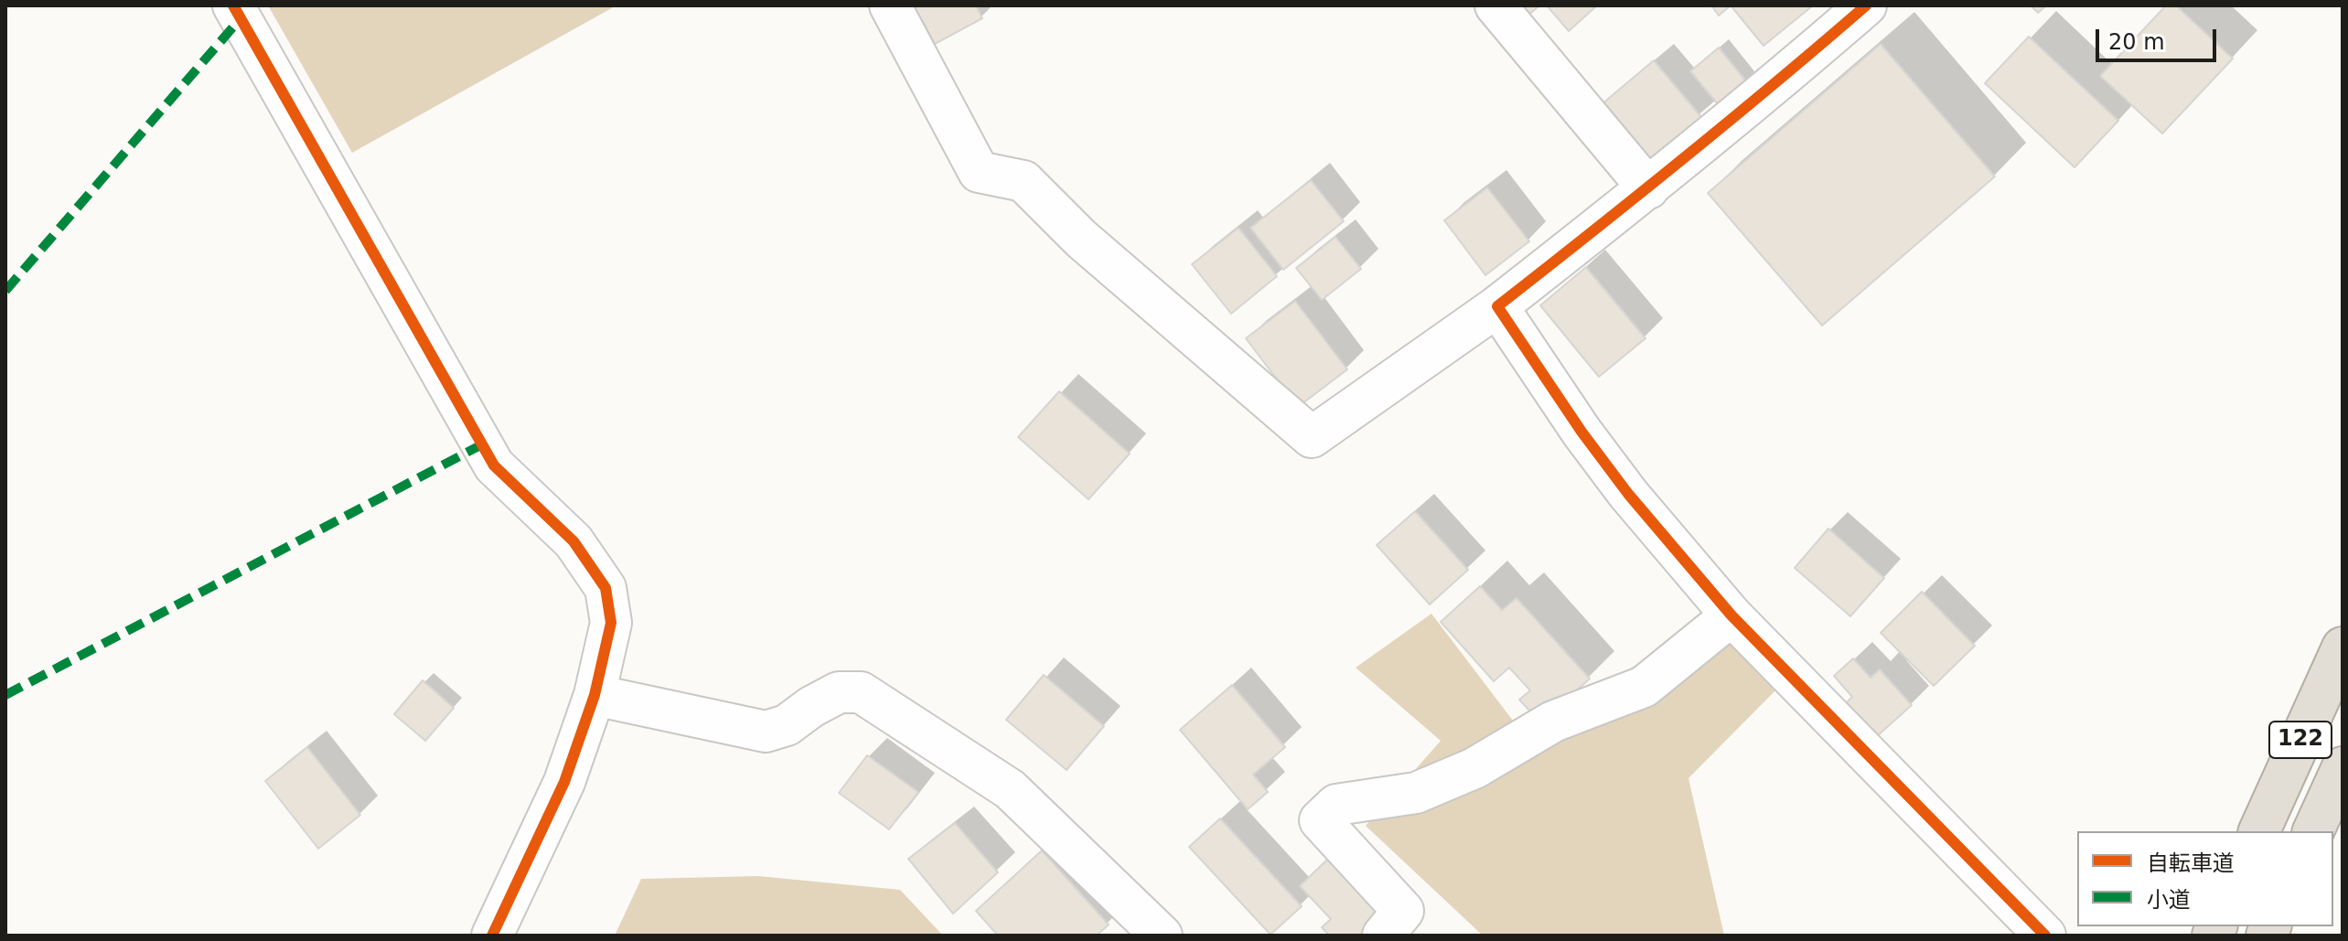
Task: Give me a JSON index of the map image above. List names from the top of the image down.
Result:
{
  "streets": {
    "highway": ["122"]
  },
  "legend": ["自転車道", "小道"],
  "scale_bar": "20 m"
}
